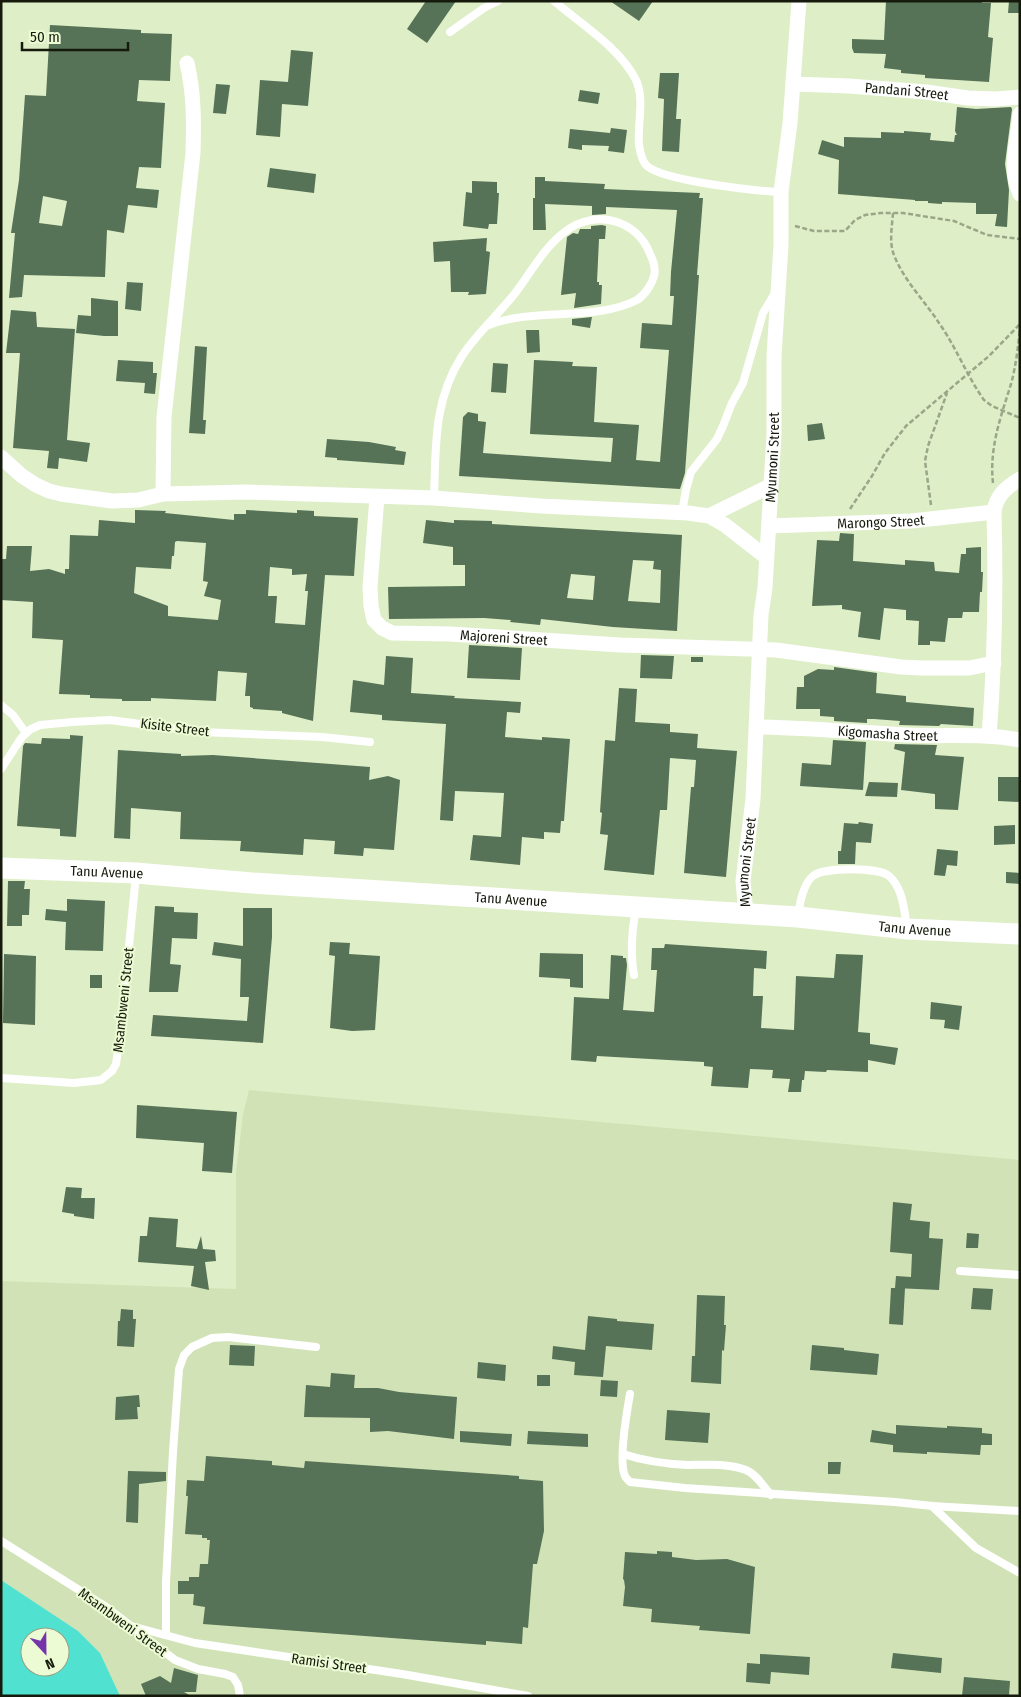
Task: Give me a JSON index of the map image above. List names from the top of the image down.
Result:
{
  "streets": {
    "street": [
      "Pandani Street",
      "Myumoni Street",
      "Marongo Street",
      "Majoreni Street",
      "Kigomasha Street",
      "Tanu Avenue"
    ],
    "lane": ["Kisite Street", "Msambweni Street", "Ramisi Street"]
  },
  "crossings": [
    ["Pandani Street", "Myumoni Street"],
    ["Myumoni Street", "Marongo Street"],
    ["Myumoni Street", "Majoreni Street"],
    ["Myumoni Street", "Kigomasha Street"],
    ["Myumoni Street", "Tanu Avenue"],
    ["Tanu Avenue", "Msambweni Street"],
    ["Msambweni Street", "Ramisi Street"]
  ],
  "scale_bar": "50 m",
  "north": "bottom"
}
